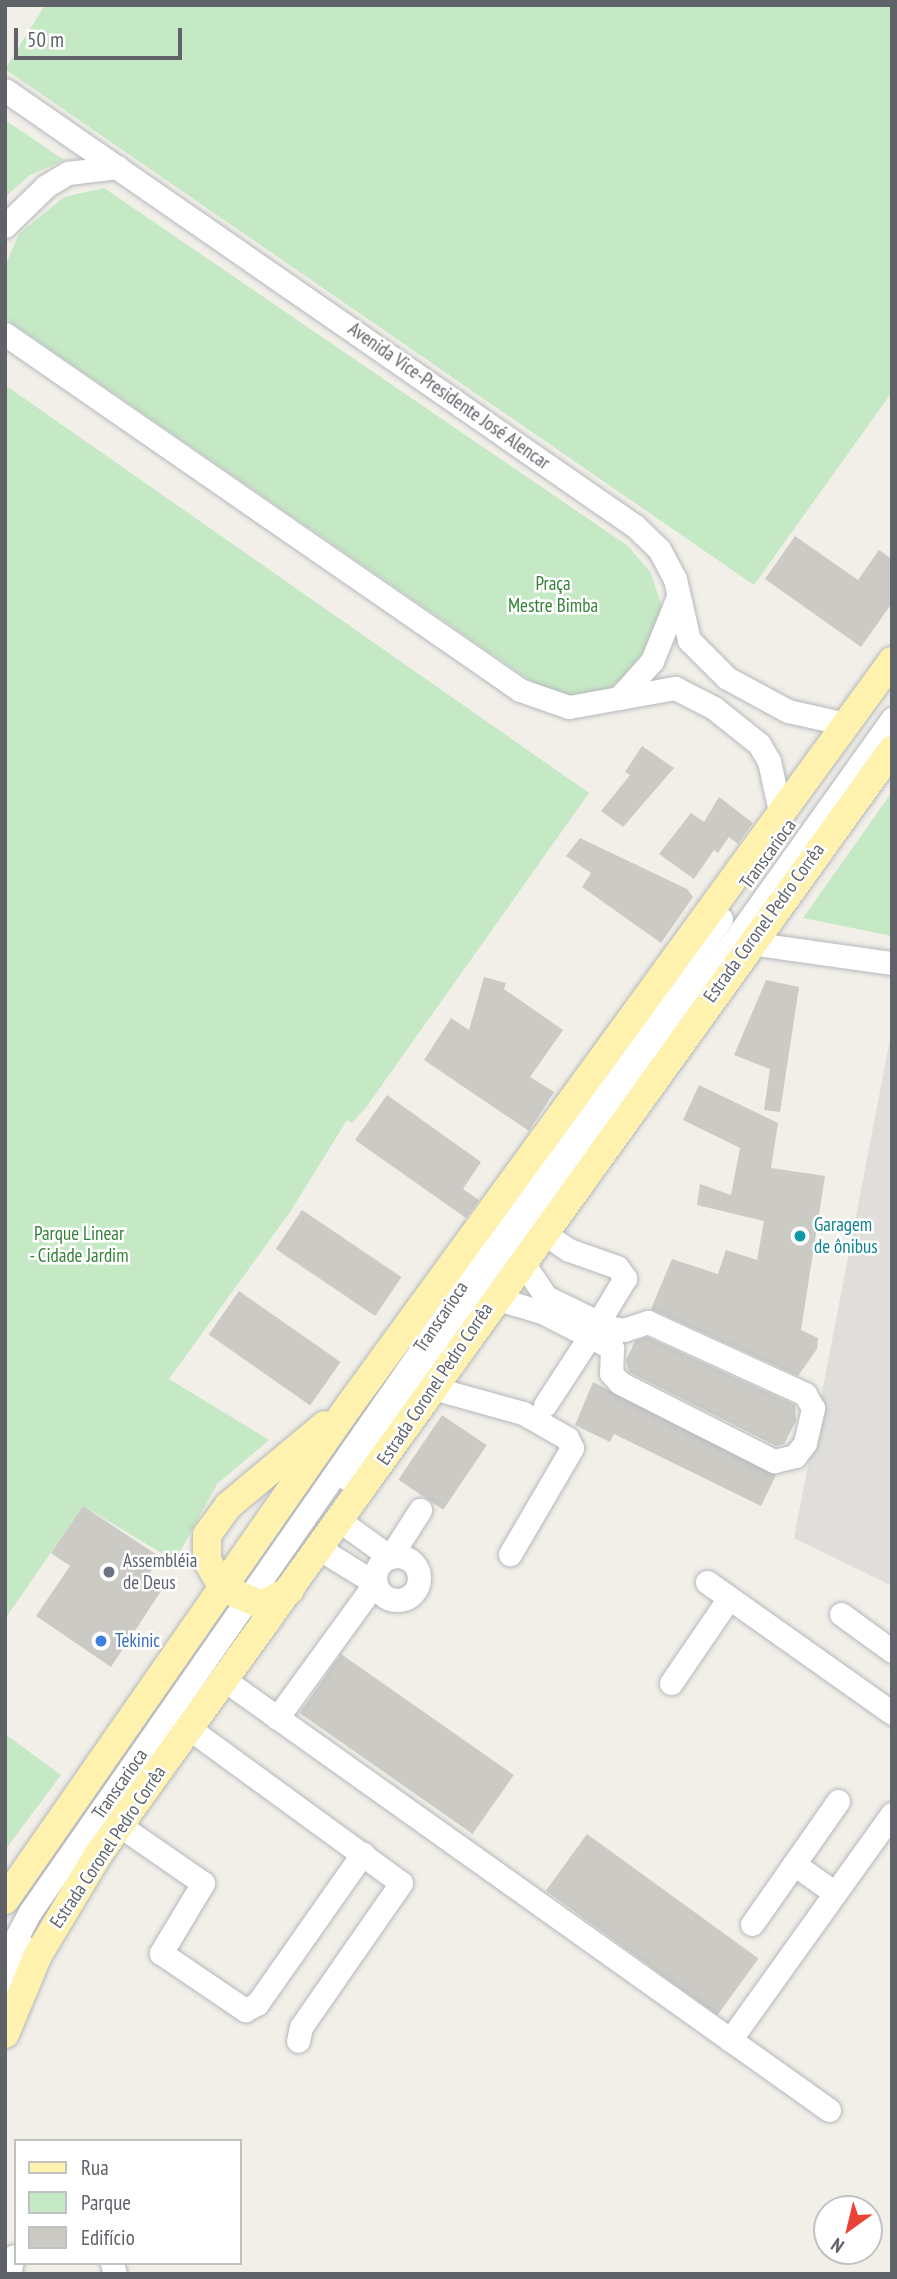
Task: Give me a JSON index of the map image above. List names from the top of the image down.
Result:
{
  "streets": {
    "main road": ["Estrada Coronel Pedro Corrêa"],
    "street": ["Avenida Vice-Presidente José Alencar", "Transcarioca"]
  },
  "parks": ["Praça Mestre Bimba", "Parque Linear - Cidade Jardim"],
  "places": ["Garagem de ônibus", "Assembléia de Deus", "Tekinic"],
  "legend": ["Rua", "Parque", "Edifício"],
  "scale_bar": "50 m",
  "north": "bottom left"
}
